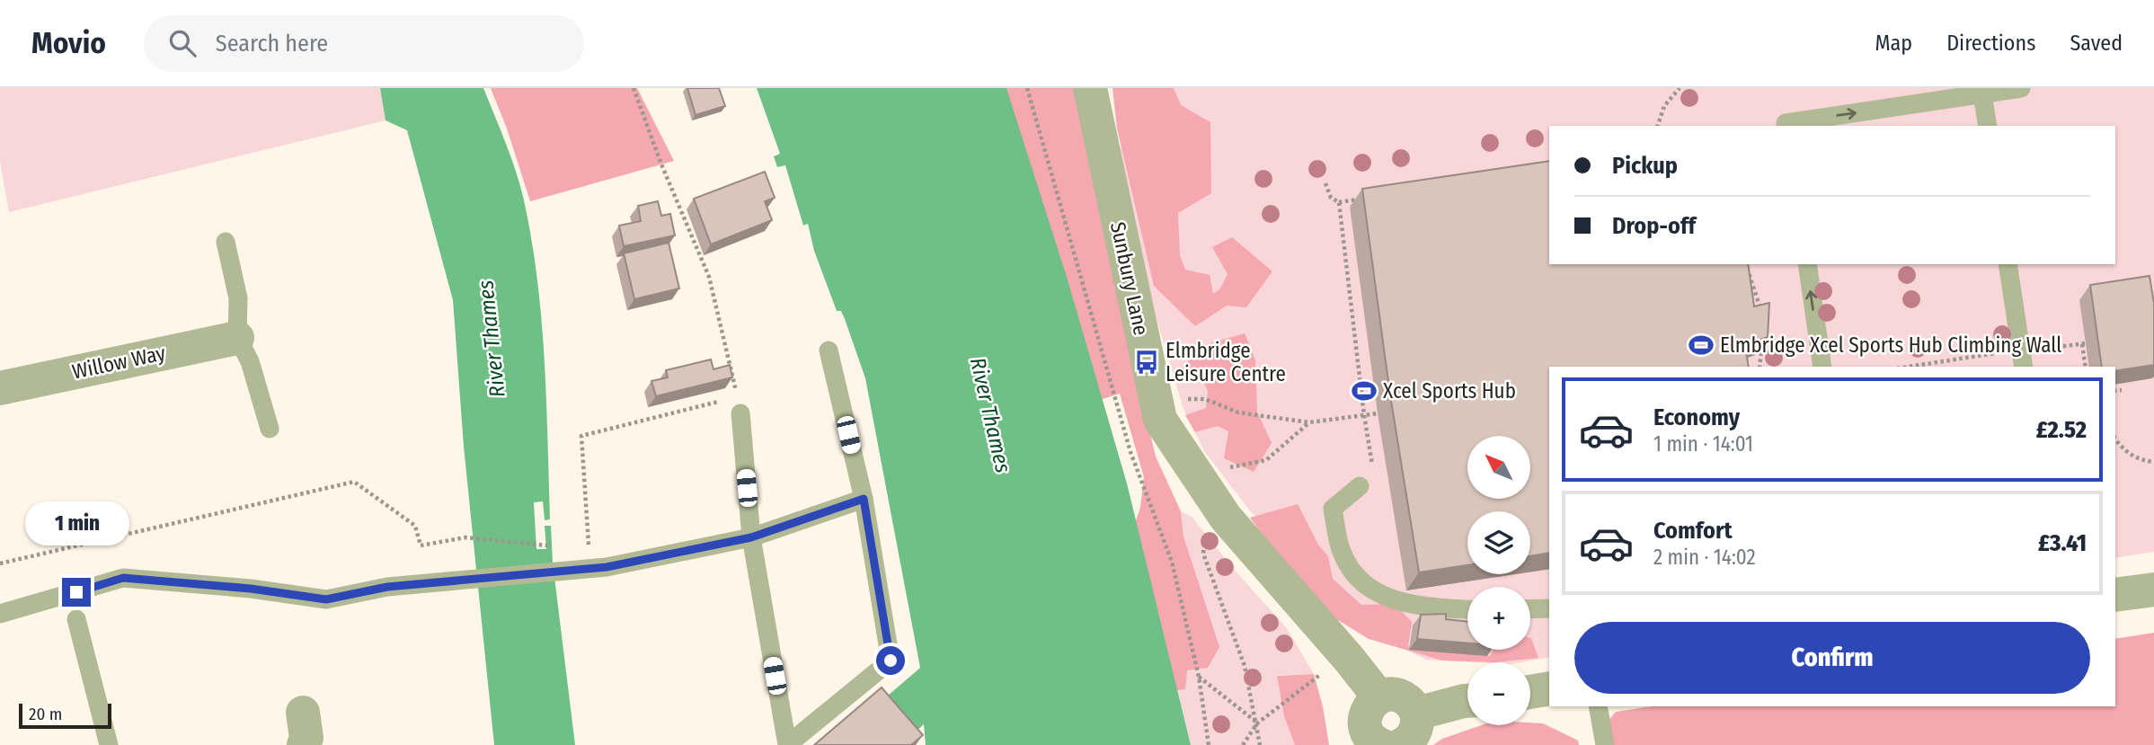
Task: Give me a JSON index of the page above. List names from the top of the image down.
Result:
{
  "streets": {
    "street": ["Sunbury Lane", "Willow Way"]
  },
  "water": ["River Thames"],
  "places": {
    "sports": ["Elmbridge Xcel Sports Hub Climbing Wall", "Xcel Sports Hub"],
    "bus stop": ["Elmbridge Leisure Centre"]
  },
  "scale_bar": "20 m",
  "north": "top left",
  "page": {
    "header": "Movio",
    "search": "Search here",
    "nav": ["Map", "Directions", "Saved"],
    "banner": ["Pickup", "Drop-off"],
    "list": [
      {
        "name": "Economy",
        "note": "1 min · 14:01",
        "value": "£2.52"
      },
      {
        "name": "Comfort",
        "note": "2 min · 14:02",
        "value": "£3.41"
      }
    ],
    "map_buttons": ["+", "−"],
    "bubble": "1 min",
    "buttons": "Confirm",
    "scale": "20 m"
  }
}
